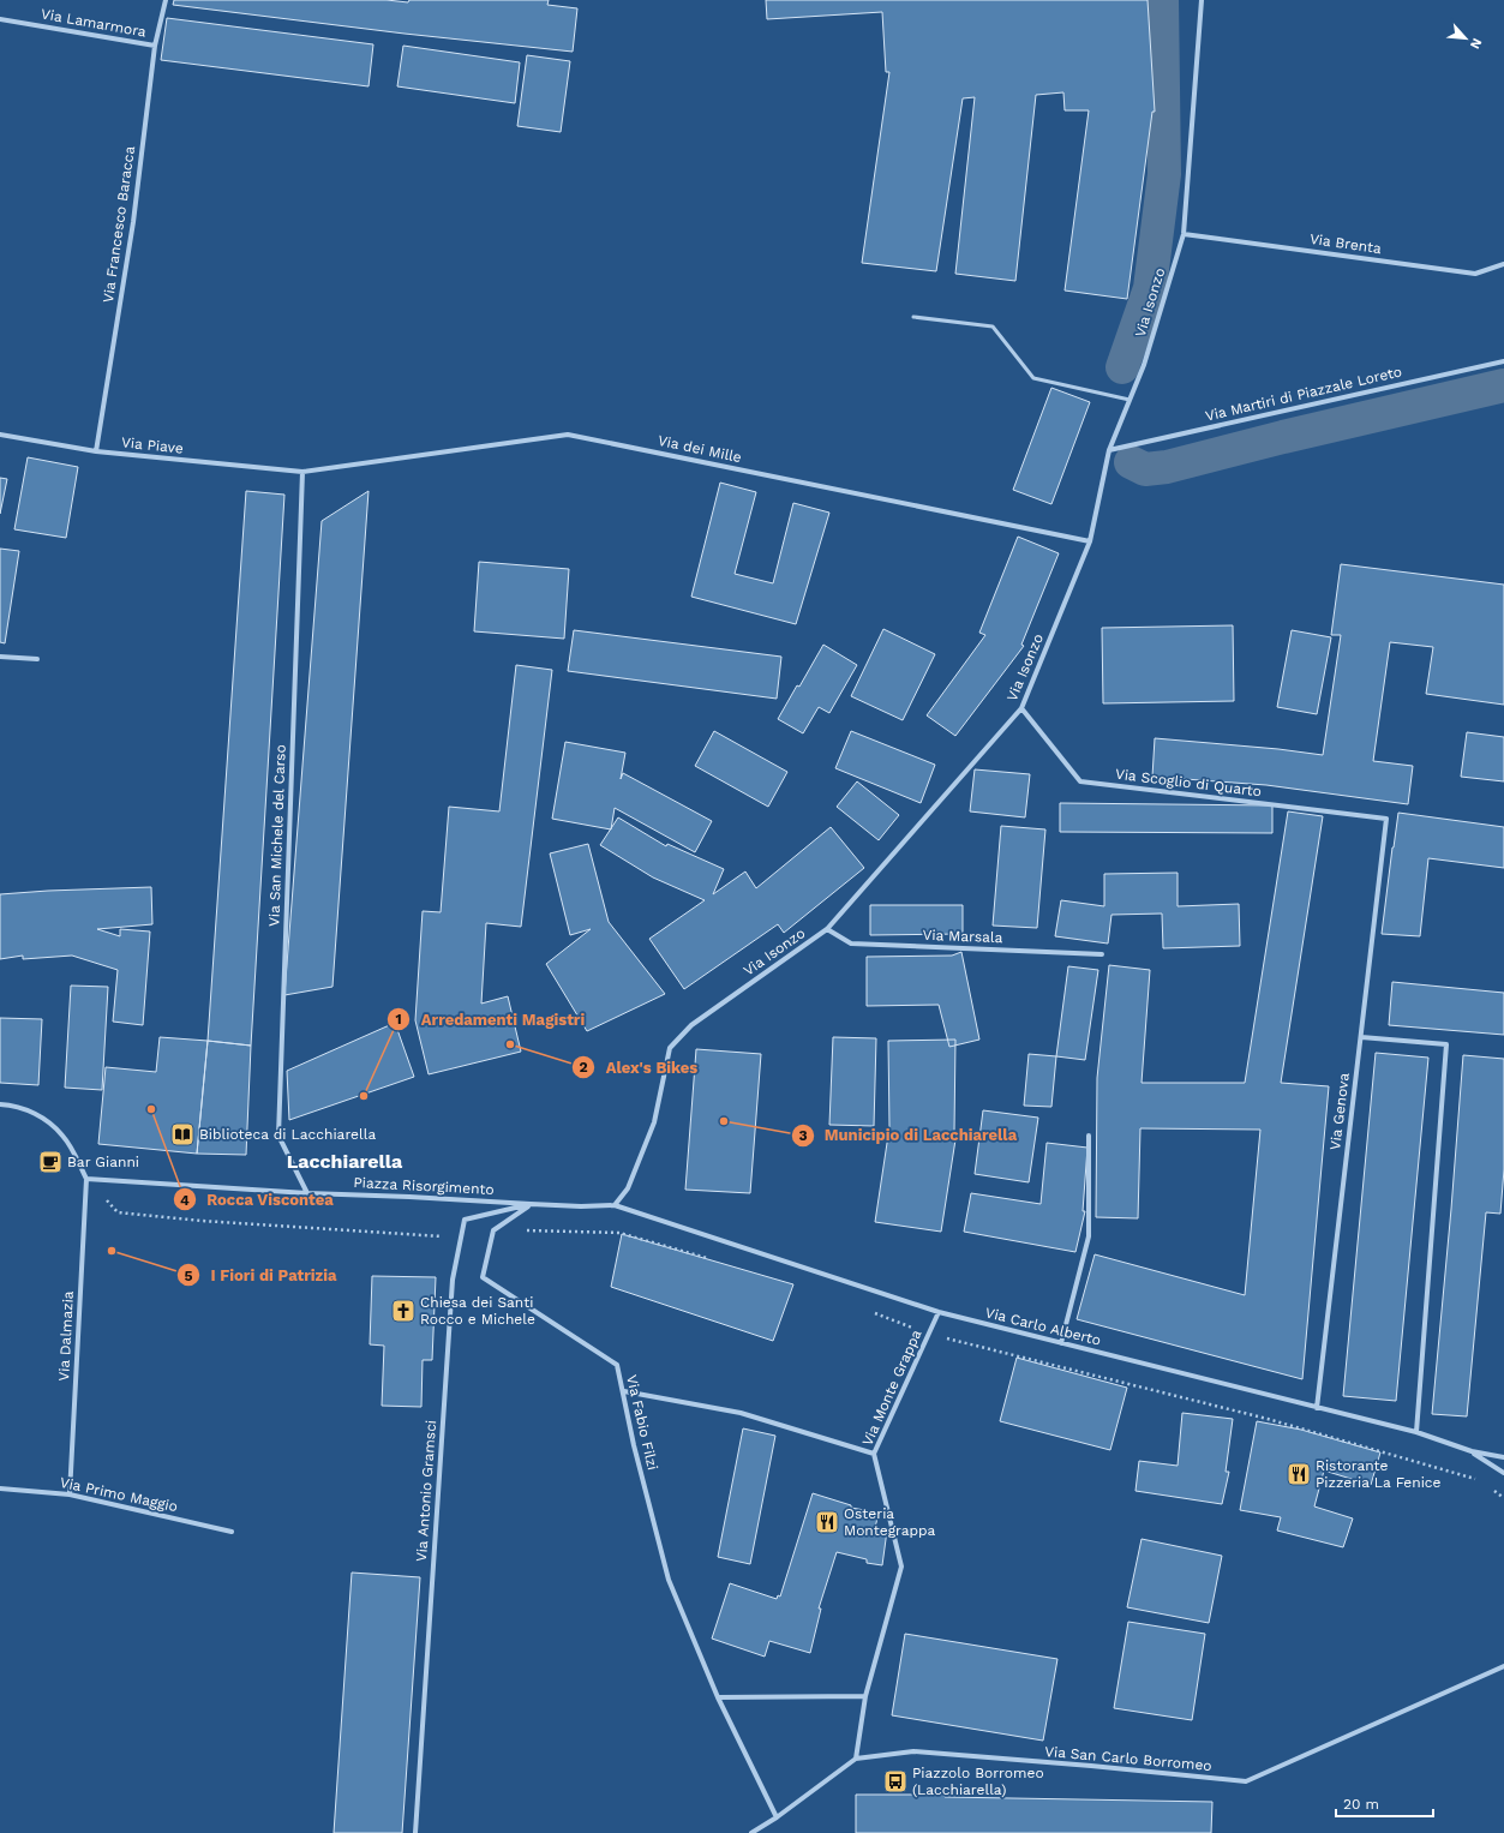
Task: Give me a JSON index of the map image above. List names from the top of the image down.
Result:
{
  "streets": {
    "street": [
      "Via Lamarmora",
      "Via Francesco Baracca",
      "Via Brenta",
      "Via Isonzo",
      "Via Martiri di Piazzale Loreto",
      "Via Piave",
      "Via dei Mille",
      "Via Scoglio di Quarto",
      "Via San Michele del Carso",
      "Via Marsala",
      "Via Genova",
      "Piazza Risorgimento",
      "Via Carlo Alberto",
      "Via Dalmazia",
      "Via Monte Grappa",
      "Via Fabio Filzi",
      "Via Antonio Gramsci",
      "Via Primo Maggio",
      "Via San Carlo Borromeo"
    ]
  },
  "crossings": [
    ["Via Lamarmora", "Via Francesco Baracca"],
    ["Via Francesco Baracca", "Via Piave"],
    ["Via Brenta", "Via Isonzo"],
    ["Via Isonzo", "Via Martiri di Piazzale Loreto"],
    ["Via Isonzo", "Via dei Mille"],
    ["Via Isonzo", "Via Scoglio di Quarto"],
    ["Via Isonzo", "Via Marsala"],
    ["Via Isonzo", "Piazza Risorgimento"],
    ["Via Isonzo", "Via Carlo Alberto"],
    ["Via Piave", "Via dei Mille"],
    ["Via Piave", "Via San Michele del Carso"],
    ["Via dei Mille", "Via San Michele del Carso"],
    ["Via Scoglio di Quarto", "Via Genova"],
    ["Via San Michele del Carso", "Piazza Risorgimento"],
    ["Via Genova", "Via Carlo Alberto"],
    ["Piazza Risorgimento", "Via Carlo Alberto"],
    ["Piazza Risorgimento", "Via Dalmazia"],
    ["Piazza Risorgimento", "Via Fabio Filzi"],
    ["Piazza Risorgimento", "Via Antonio Gramsci"],
    ["Via Carlo Alberto", "Via Monte Grappa"],
    ["Via Dalmazia", "Via Primo Maggio"],
    ["Via Monte Grappa", "Via San Carlo Borromeo"],
    ["Via Fabio Filzi", "Via Antonio Gramsci"],
    ["Via Fabio Filzi", "Via San Carlo Borromeo"]
  ],
  "districts": ["Lacchiarella"],
  "places": {
    "other": [
      "Alex's Bikes",
      "Arredamenti Magistri",
      "Rocca Viscontea",
      "Municipio di Lacchiarella",
      "I Fiori di Patrizia"
    ],
    "library": ["Biblioteca di Lacchiarella"],
    "cafe": ["Bar Gianni"],
    "church": ["Chiesa dei Santi Rocco e Michele"],
    "restaurant": ["Ristorante Pizzeria La Fenice", "Osteria Montegrappa"],
    "bus stop": ["Piazzolo Borromeo (Lacchiarella)"]
  },
  "scale_bar": "20 m",
  "north": "bottom right"
}
